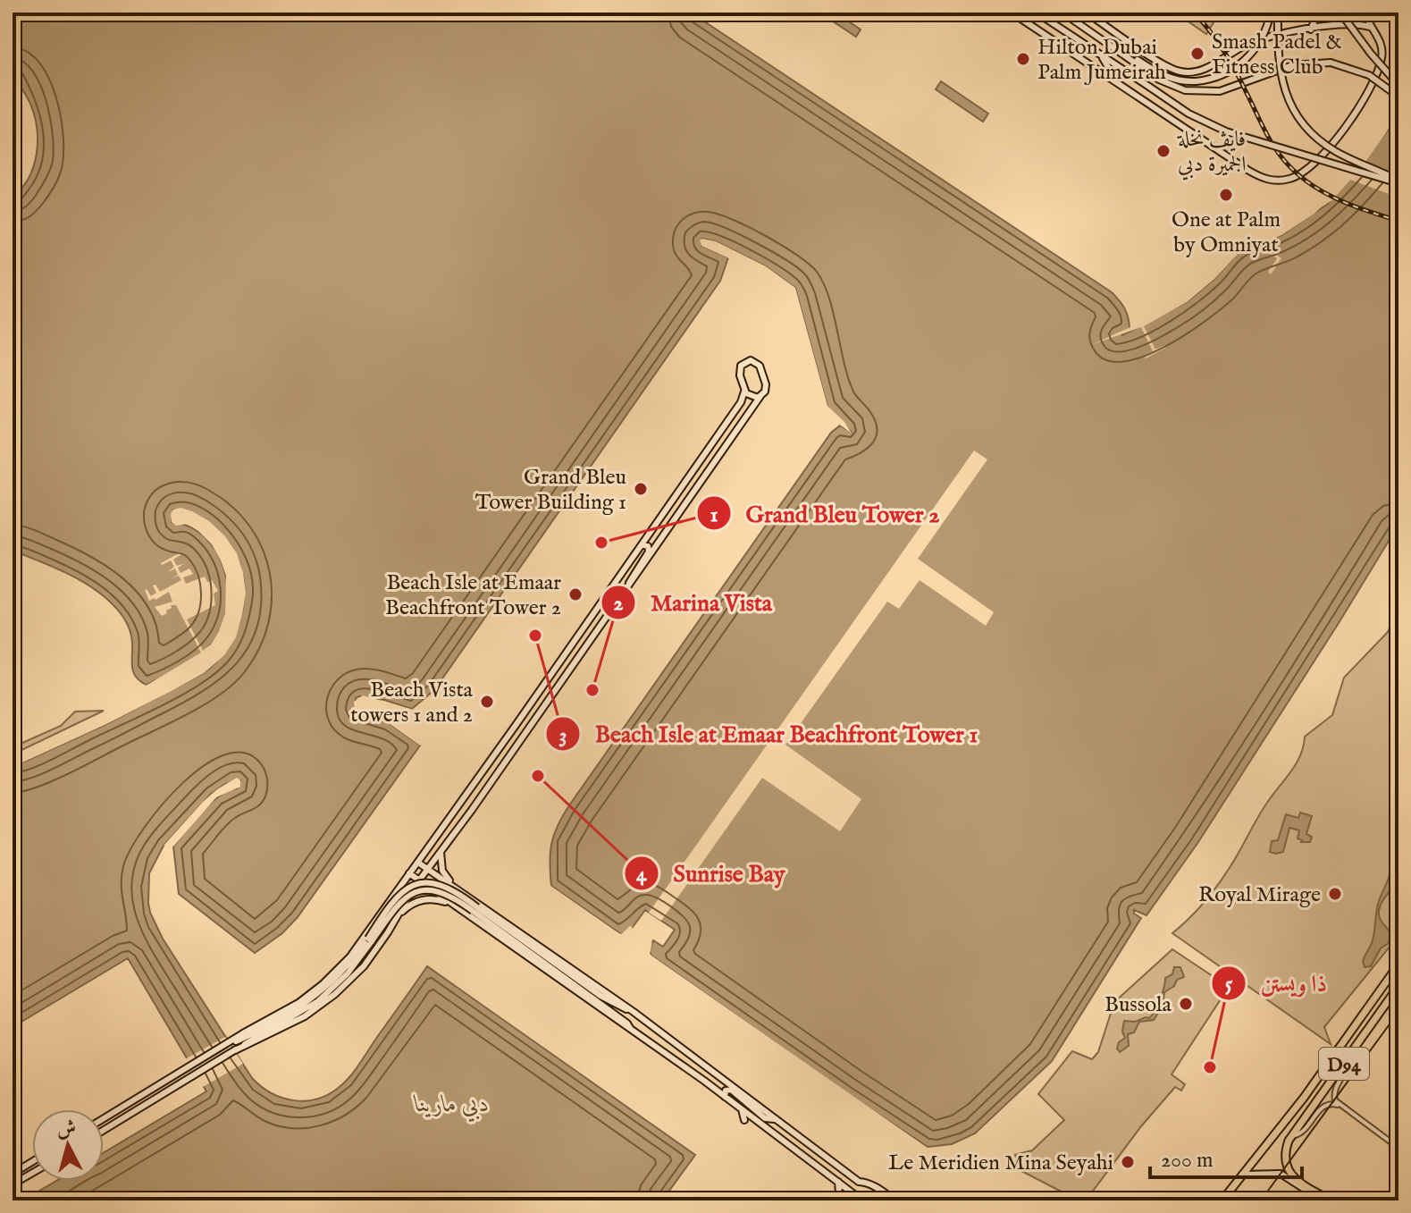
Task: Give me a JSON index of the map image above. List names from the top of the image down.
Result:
{
  "streets": {
    "main road": ["D94"]
  },
  "water": ["دبي مارينا"],
  "places": [
    "Smash Padel & Fitness Club",
    "Hilton Dubai Palm Jumeirah",
    "فايڤ نخلة الجميرة دبي",
    "One at Palm by Omniyat",
    "Grand Bleu Tower Building 1",
    "Grand Bleu Tower 2",
    "Beach Isle at Emaar Beachfront Tower 2",
    "Beach Isle at Emaar Beachfront Tower 1",
    "Marina Vista",
    "Beach Vista towers 1 and 2",
    "Sunrise Bay",
    "Royal Mirage",
    "Bussola",
    "ذا ويستن",
    "Le Meridien Mina Seyahi"
  ],
  "scale_bar": "200 m",
  "north": "top"
}
